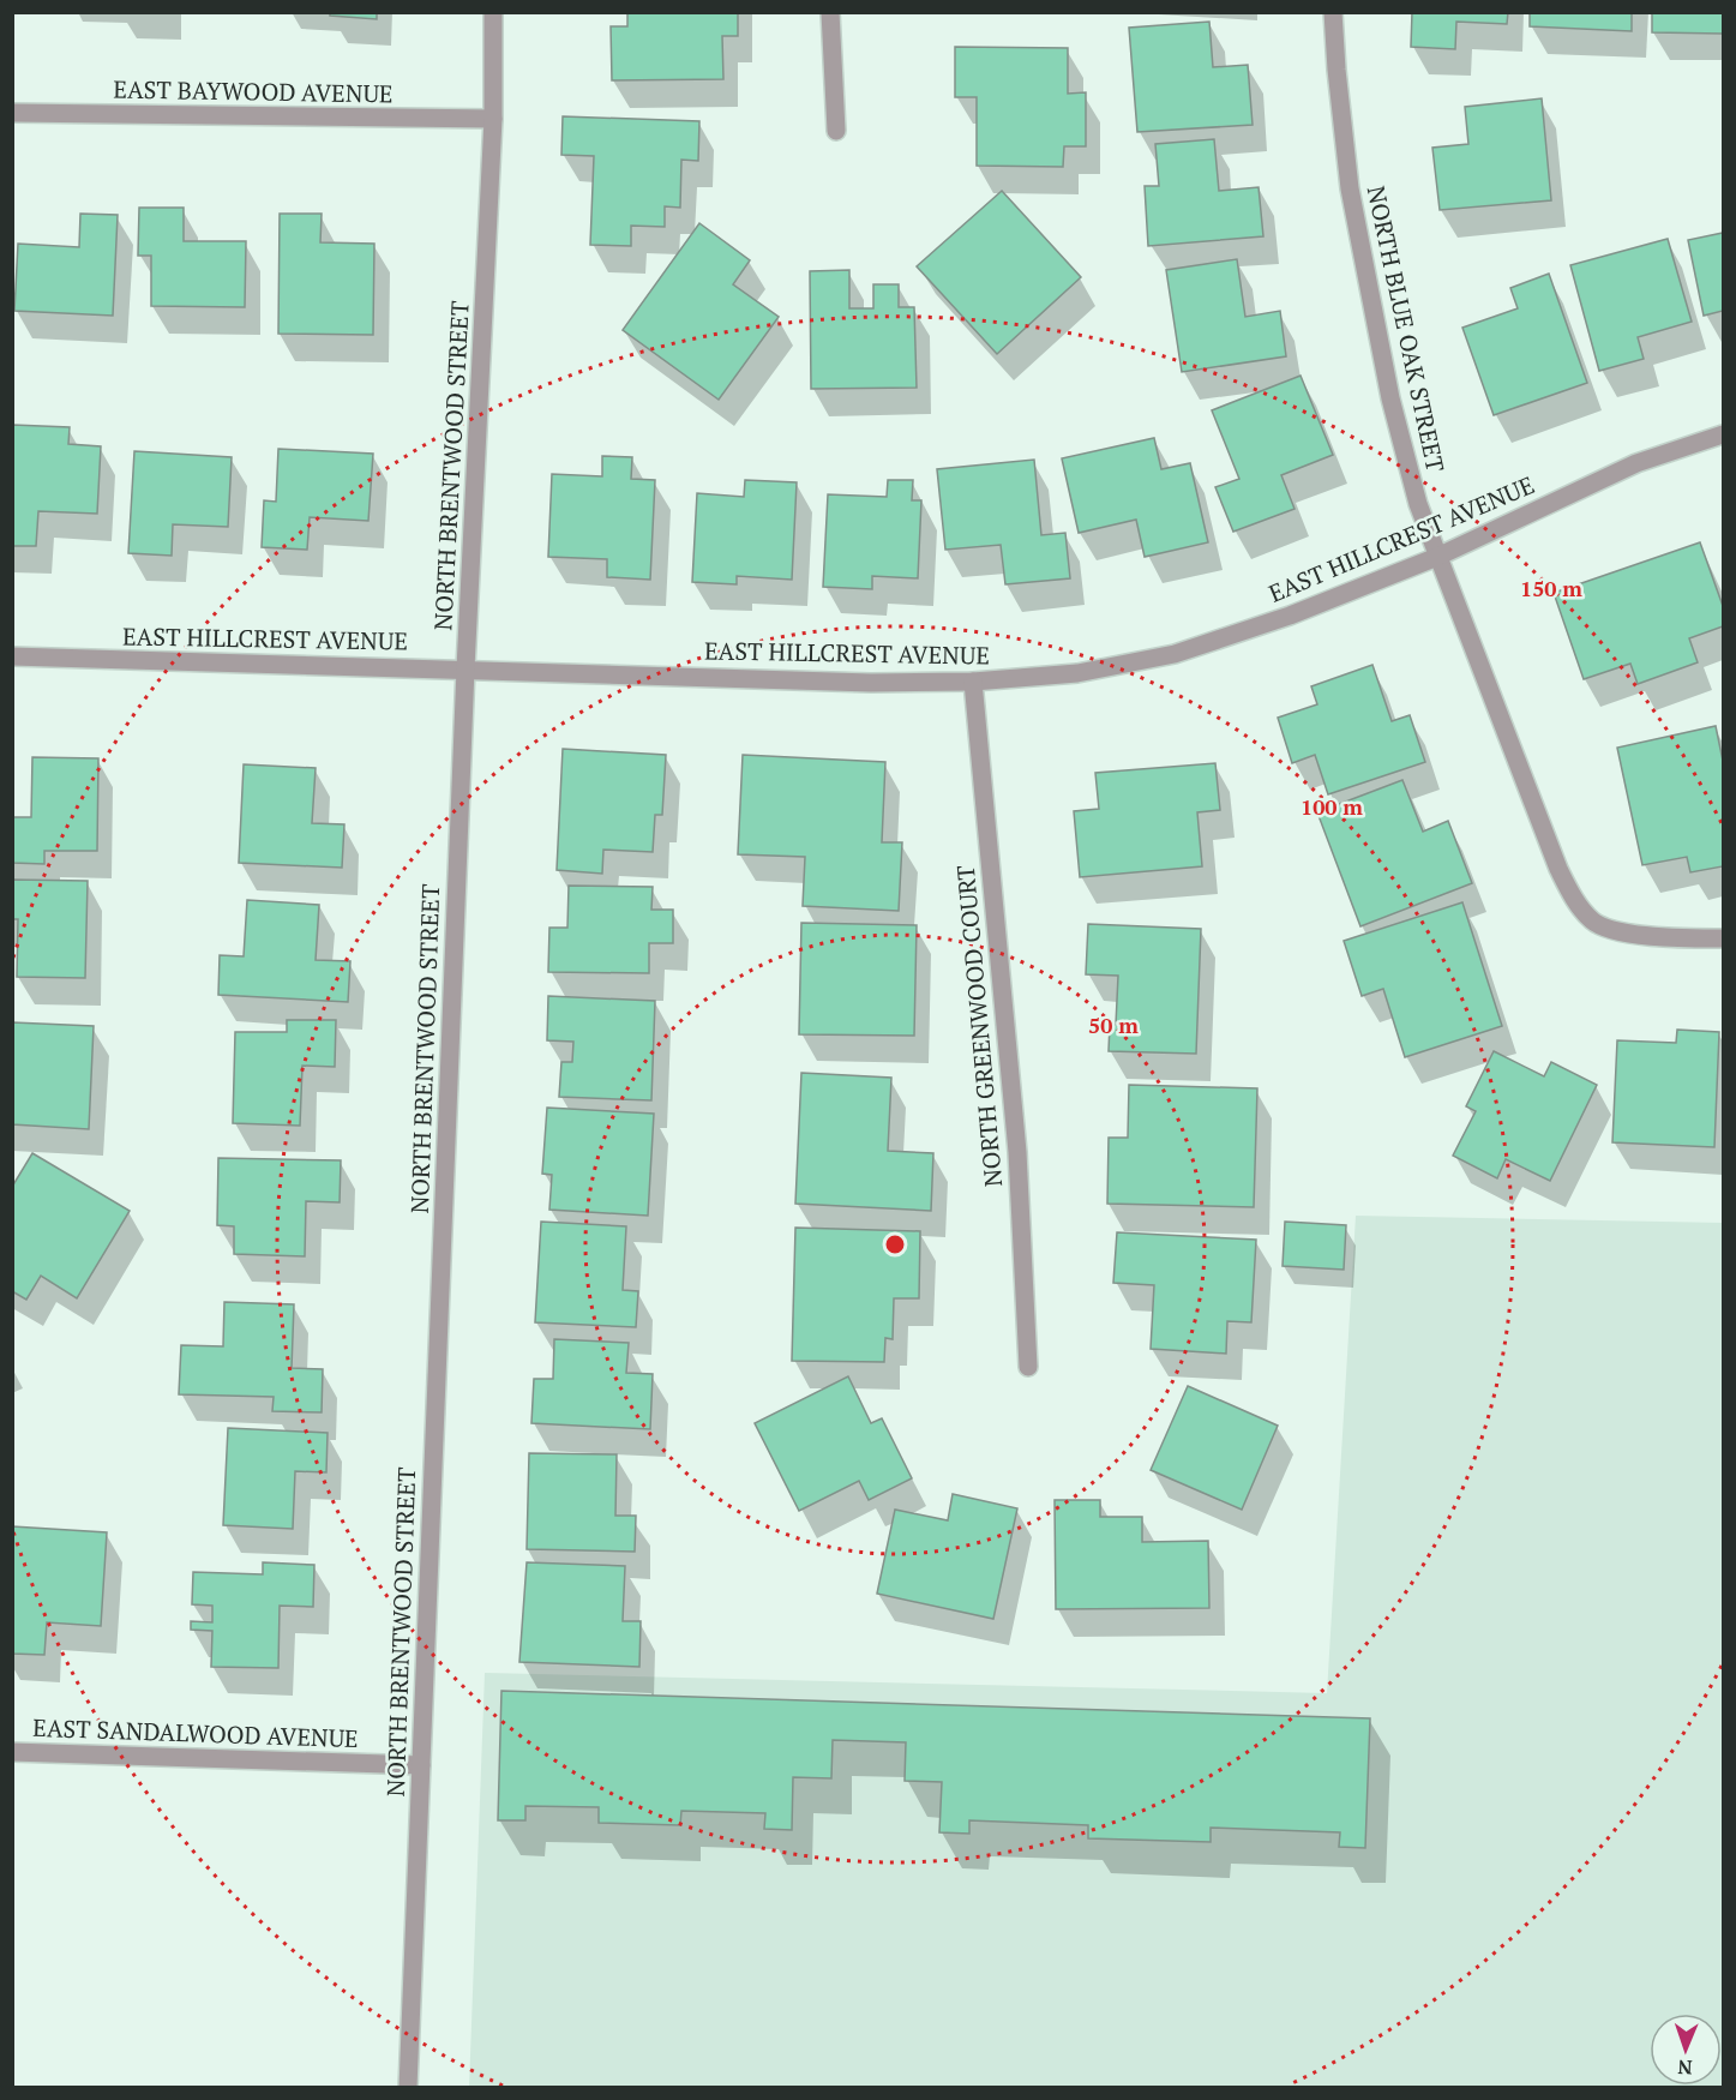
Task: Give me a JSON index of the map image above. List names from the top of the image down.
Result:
{
  "streets": {
    "street": [
      "EAST BAYWOOD AVENUE",
      "NORTH BLUE OAK STREET",
      "NORTH BRENTWOOD STREET",
      "EAST HILLCREST AVENUE",
      "NORTH GREENWOOD COURT",
      "EAST SANDALWOOD AVENUE"
    ]
  },
  "crossings": [
    ["EAST BAYWOOD AVENUE", "NORTH BRENTWOOD STREET"],
    ["NORTH BLUE OAK STREET", "EAST HILLCREST AVENUE"],
    ["NORTH BRENTWOOD STREET", "EAST HILLCREST AVENUE"],
    ["NORTH BRENTWOOD STREET", "EAST SANDALWOOD AVENUE"],
    ["EAST HILLCREST AVENUE", "NORTH GREENWOOD COURT"]
  ],
  "north": "bottom",
  "rings": ["150 m", "100 m", "50 m"]
}
